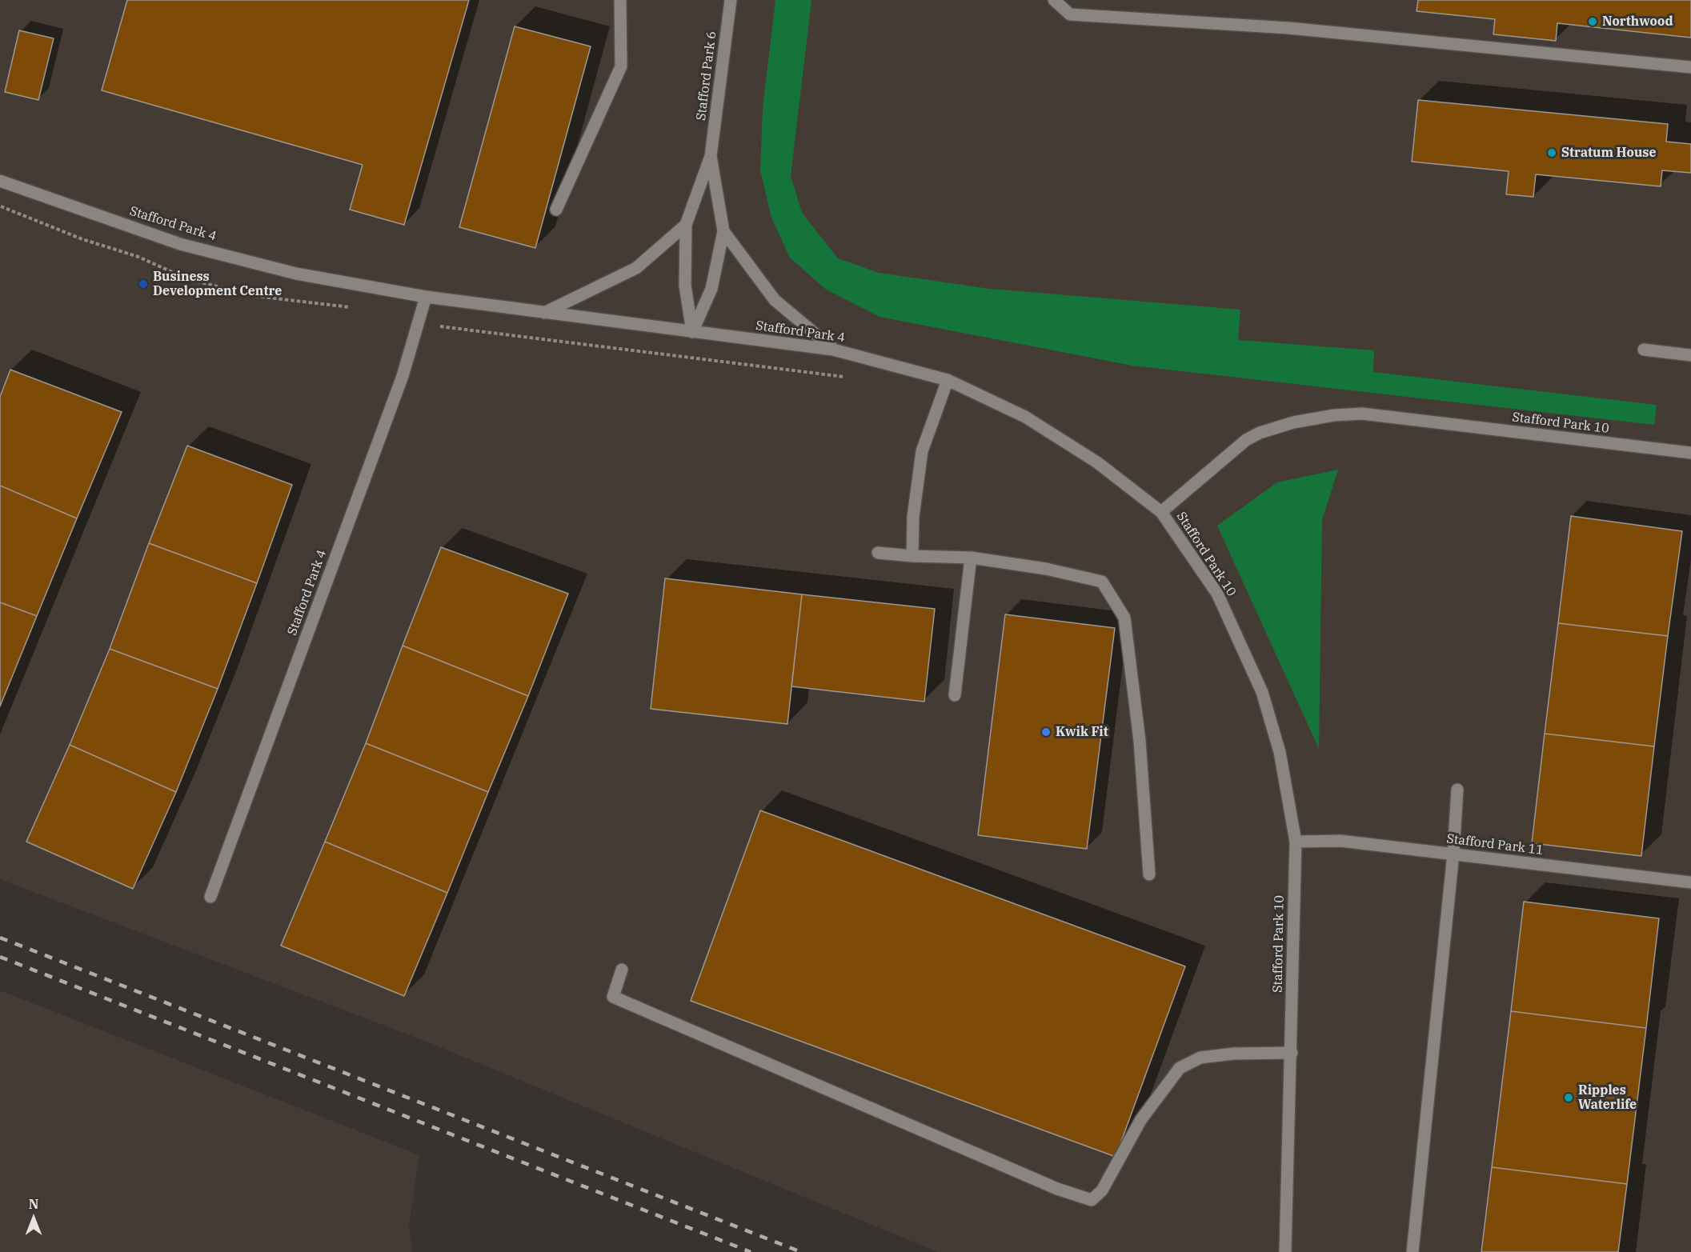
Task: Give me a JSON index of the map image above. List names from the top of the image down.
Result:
{
  "streets": {
    "street": [
      "Stafford Park 6",
      "Stafford Park 4",
      "Stafford Park 10",
      "Stafford Park 11"
    ]
  },
  "crossings": [
    ["Stafford Park 4", "Stafford Park 10"],
    ["Stafford Park 10", "Stafford Park 11"]
  ],
  "places": [
    "Northwood",
    "Stratum House",
    "Business Development Centre",
    "Kwik Fit",
    "Ripples Waterlife"
  ],
  "north": "top"
}
